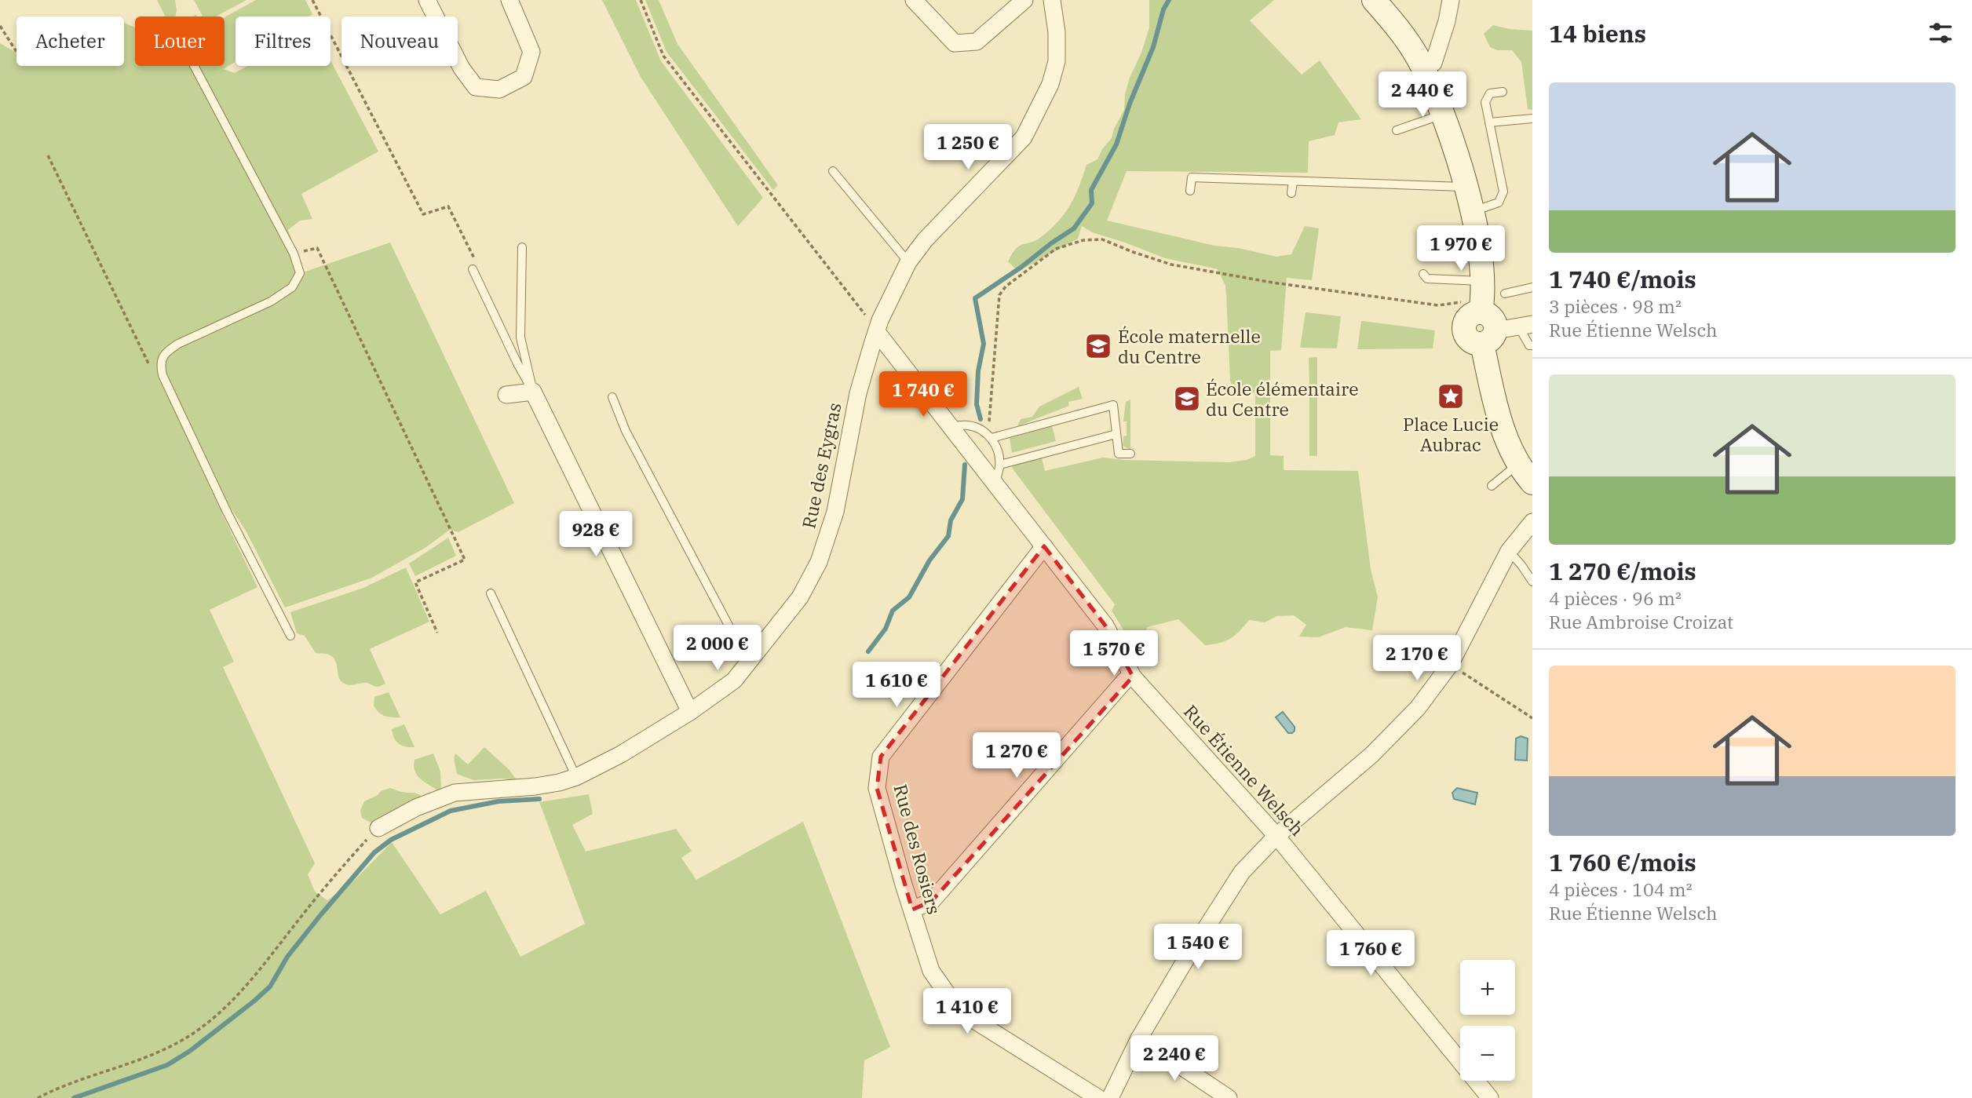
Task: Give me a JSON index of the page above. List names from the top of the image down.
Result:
{
  "streets": {
    "street": ["Rue des Eygras", "Rue Étienne Welsch", "Rue des Rosiers"]
  },
  "crossings": [
    ["Rue des Eygras", "Rue Étienne Welsch"],
    ["Rue Étienne Welsch", "Rue des Rosiers"]
  ],
  "places": {
    "school or university": ["École maternelle du Centre", "École élémentaire du Centre"],
    "place": ["Place Lucie Aubrac"]
  },
  "page": {
    "heading": "14 biens",
    "chip": [
      "Acheter",
      "Louer",
      "Filtres",
      "Nouveau"
    ],
    "list": [
      {
        "name": "1 740 €/mois",
        "note": "3 pièces · 98 m² · Rue Étienne Welsch"
      },
      {
        "name": "1 270 €/mois",
        "note": "4 pièces · 96 m² · Rue Ambroise Croizat"
      },
      {
        "name": "1 760 €/mois",
        "note": "4 pièces · 104 m² · Rue Étienne Welsch"
      }
    ],
    "price": [
      "2 440 €",
      "1 250 €",
      "1 970 €",
      "1 740 €",
      "928 €",
      "2 000 €",
      "1 570 €",
      "2 170 €",
      "1 610 €",
      "1 270 €",
      "1 540 €",
      "1 760 €",
      "1 410 €",
      "2 240 €"
    ],
    "map_buttons": ["+", "−"]
  }
}
